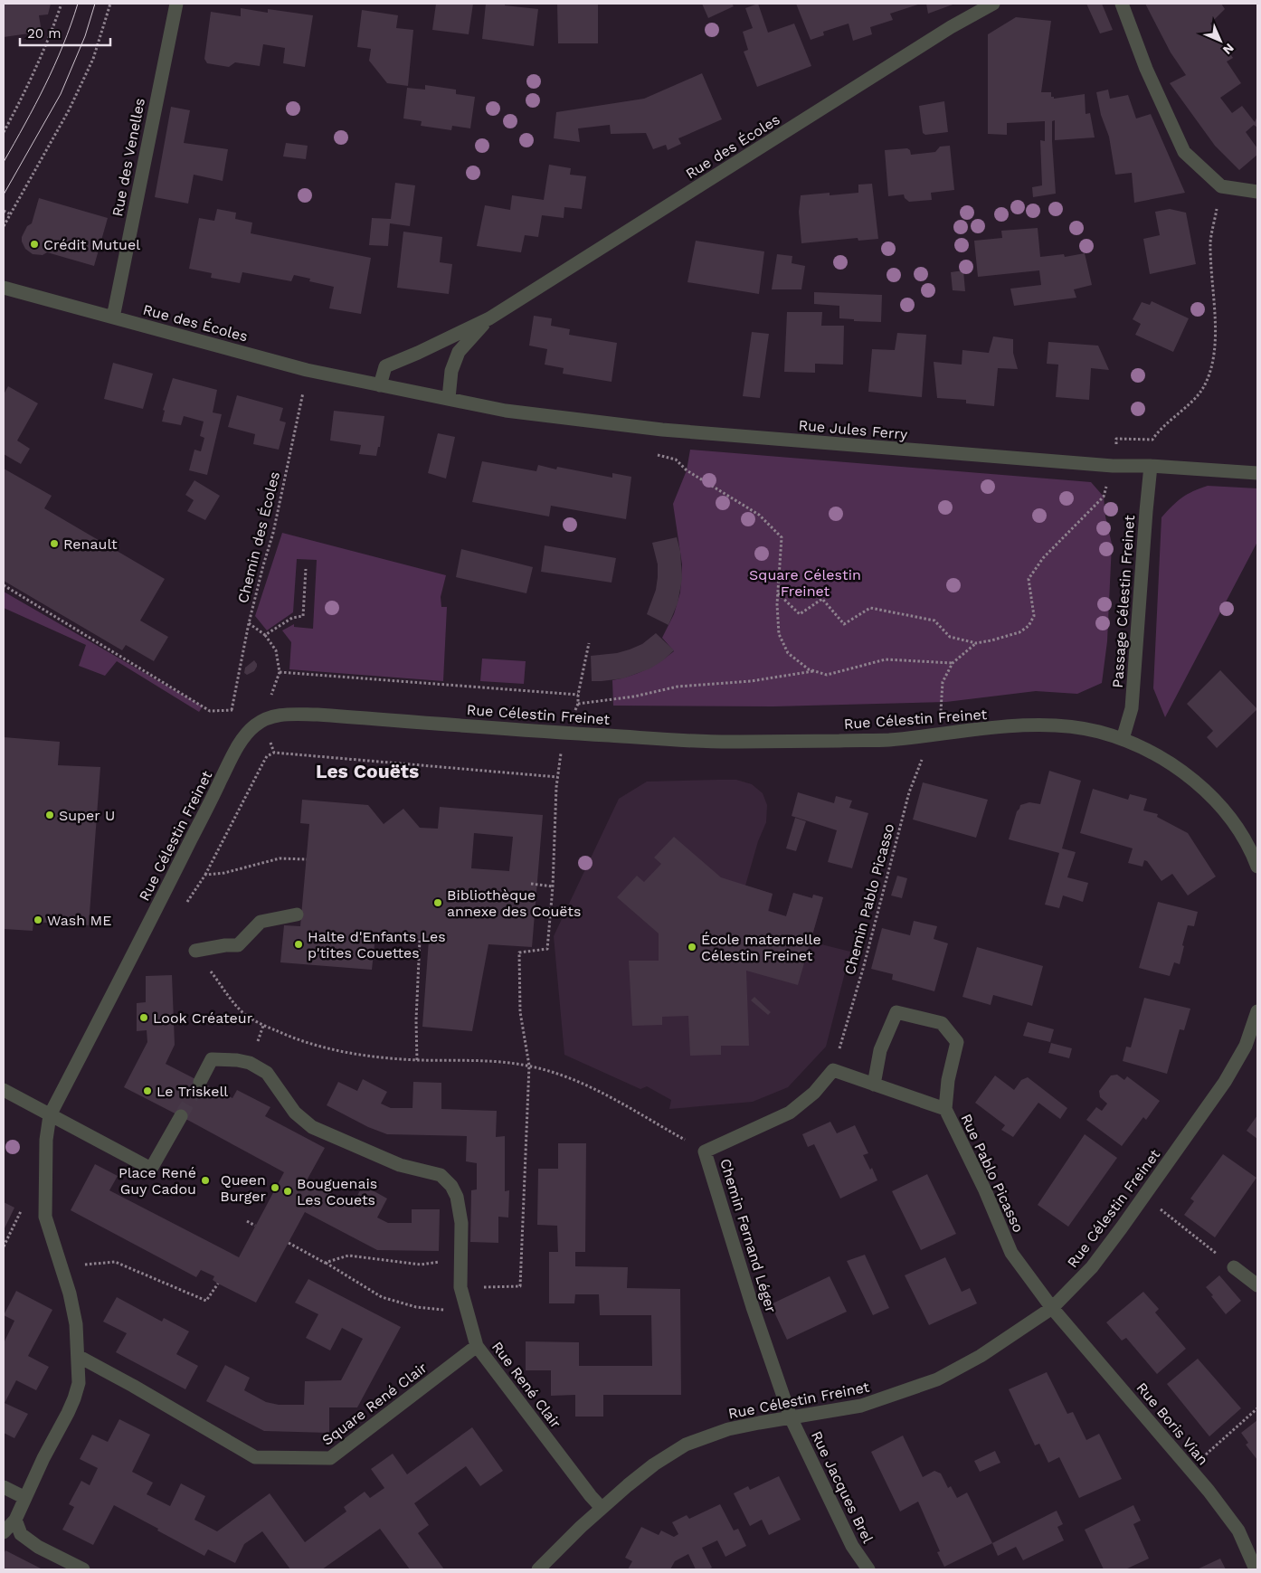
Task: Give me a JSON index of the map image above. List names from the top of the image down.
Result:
{
  "streets": {
    "street": [
      "Rue des Écoles",
      "Rue des Venelles",
      "Rue Jules Ferry",
      "Passage Célestin Freinet",
      "Rue Célestin Freinet",
      "Rue Pablo Picasso",
      "Chemin Fernand Léger",
      "Rue René Clair",
      "Square René Clair",
      "Rue Boris Vian",
      "Rue Jacques Brel"
    ],
    "path": ["Chemin des Écoles", "Chemin Pablo Picasso"]
  },
  "crossings": [
    ["Rue des Écoles", "Rue des Venelles"],
    ["Rue des Écoles", "Rue Jules Ferry"],
    ["Rue des Écoles", "Chemin des Écoles"],
    ["Rue Jules Ferry", "Passage Célestin Freinet"],
    ["Passage Célestin Freinet", "Rue Célestin Freinet"],
    ["Rue Célestin Freinet", "Chemin Pablo Picasso"],
    ["Rue Célestin Freinet", "Rue Pablo Picasso"],
    ["Rue Célestin Freinet", "Chemin Fernand Léger"],
    ["Rue Célestin Freinet", "Rue René Clair"],
    ["Rue Célestin Freinet", "Rue Boris Vian"],
    ["Rue Célestin Freinet", "Rue Jacques Brel"],
    ["Chemin Pablo Picasso", "Rue Pablo Picasso"],
    ["Chemin Pablo Picasso", "Chemin Fernand Léger"],
    ["Rue Pablo Picasso", "Chemin Fernand Léger"],
    ["Rue Pablo Picasso", "Rue Boris Vian"],
    ["Chemin Fernand Léger", "Rue Jacques Brel"],
    ["Rue René Clair", "Square René Clair"]
  ],
  "districts": ["Les Couëts"],
  "parks": ["Square Célestin Freinet"],
  "places": [
    "Crédit Mutuel",
    "Renault",
    "Super U",
    "Bibliothèque annexe des Couëts",
    "Wash ME",
    "Halte d'Enfants Les p'tites Couettes",
    "École maternelle Célestin Freinet",
    "Look Créateur",
    "Le Triskell",
    "Place René Guy Cadou",
    "Queen Burger",
    "Bouguenais Les Couets"
  ],
  "scale_bar": "20 m",
  "north": "bottom right"
}
